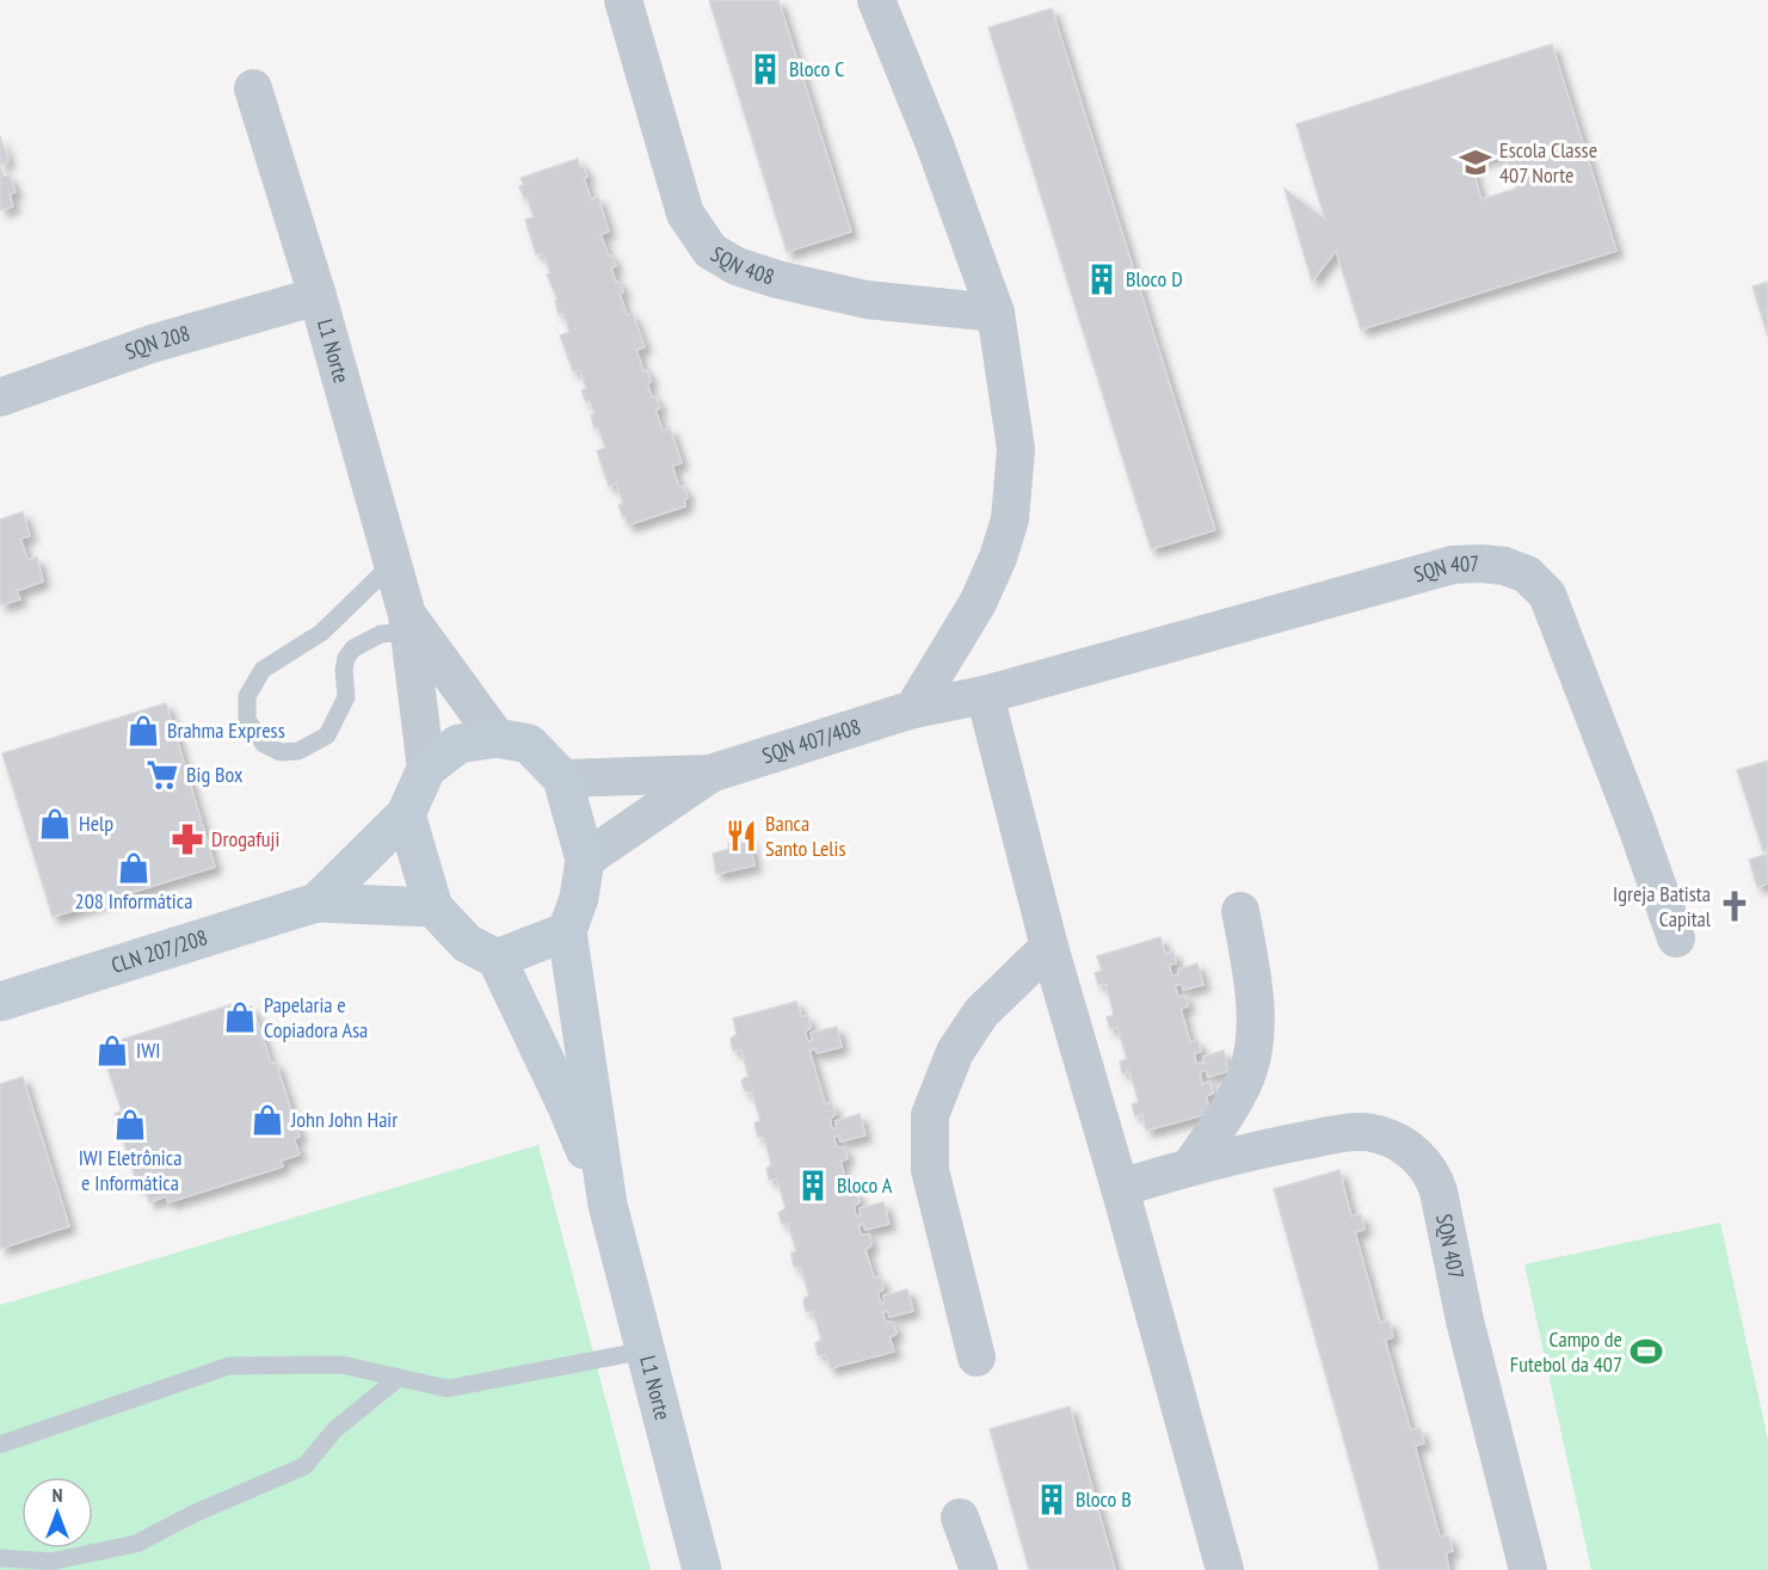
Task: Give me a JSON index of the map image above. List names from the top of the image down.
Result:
{
  "streets": {
    "street": [
      "SQN 408",
      "SQN 208",
      "L1 Norte",
      "SQN 407",
      "SQN 407/408",
      "CLN 207/208"
    ]
  },
  "crossings": [
    ["SQN 208", "L1 Norte"],
    ["L1 Norte", "SQN 407/408"],
    ["L1 Norte", "CLN 207/208"],
    ["SQN 407", "SQN 407/408"],
    ["SQN 407/408", "CLN 207/208"]
  ],
  "places": {
    "building": [
      "Bloco C",
      "Bloco D",
      "Bloco A",
      "Bloco B"
    ],
    "school or university": ["Escola Classe 407 Norte"],
    "shop": [
      "Brahma Express",
      "Help",
      "208 Informática",
      "Papelaria e Copiadora Asa",
      "IWI",
      "John John Hair",
      "IWI Eletrônica e Informática"
    ],
    "supermarket": ["Big Box"],
    "restaurant": ["Banca Santo Lelis"],
    "pharmacy": ["Drogafuji"],
    "church": ["Igreja Batista Capital"],
    "sports": ["Campo de Futebol da 407"]
  },
  "north": "top"
}
